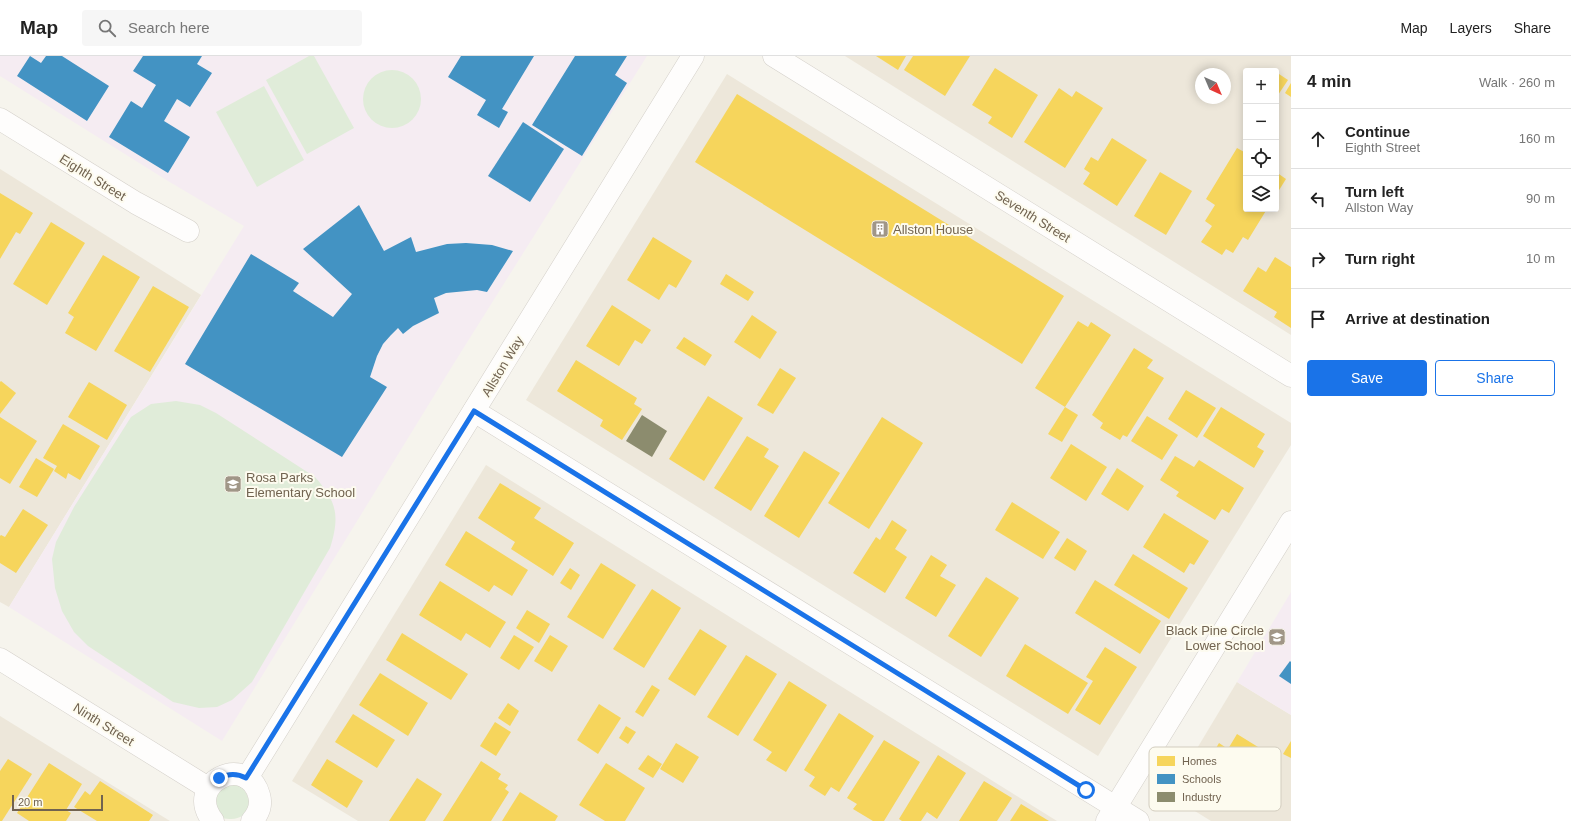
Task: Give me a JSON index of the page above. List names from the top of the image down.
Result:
{
  "streets": {
    "street": [
      "Eighth Street",
      "Seventh Street",
      "Allston Way",
      "Ninth Street"
    ]
  },
  "places": {
    "building": ["Allston House"],
    "school or university": ["Rosa Parks Elementary School", "Black Pine Circle Lower School"]
  },
  "legend": ["Homes", "Schools", "Industry"],
  "scale_bar": "20 m",
  "north": "bottom right",
  "page": {
    "header": "Map",
    "search": "Search here",
    "nav": ["Map", "Layers", "Share"],
    "heading": ["4 min", "Walk · 260 m"],
    "map_buttons": ["+", "−"],
    "list": [
      ["Continue", "Eighth Street", "160 m"],
      ["Turn left", "Allston Way", "90 m"],
      ["Turn right", "10 m"],
      "Arrive at destination"
    ],
    "buttons": ["Save", "Share"],
    "scale": "20 m"
  }
}
